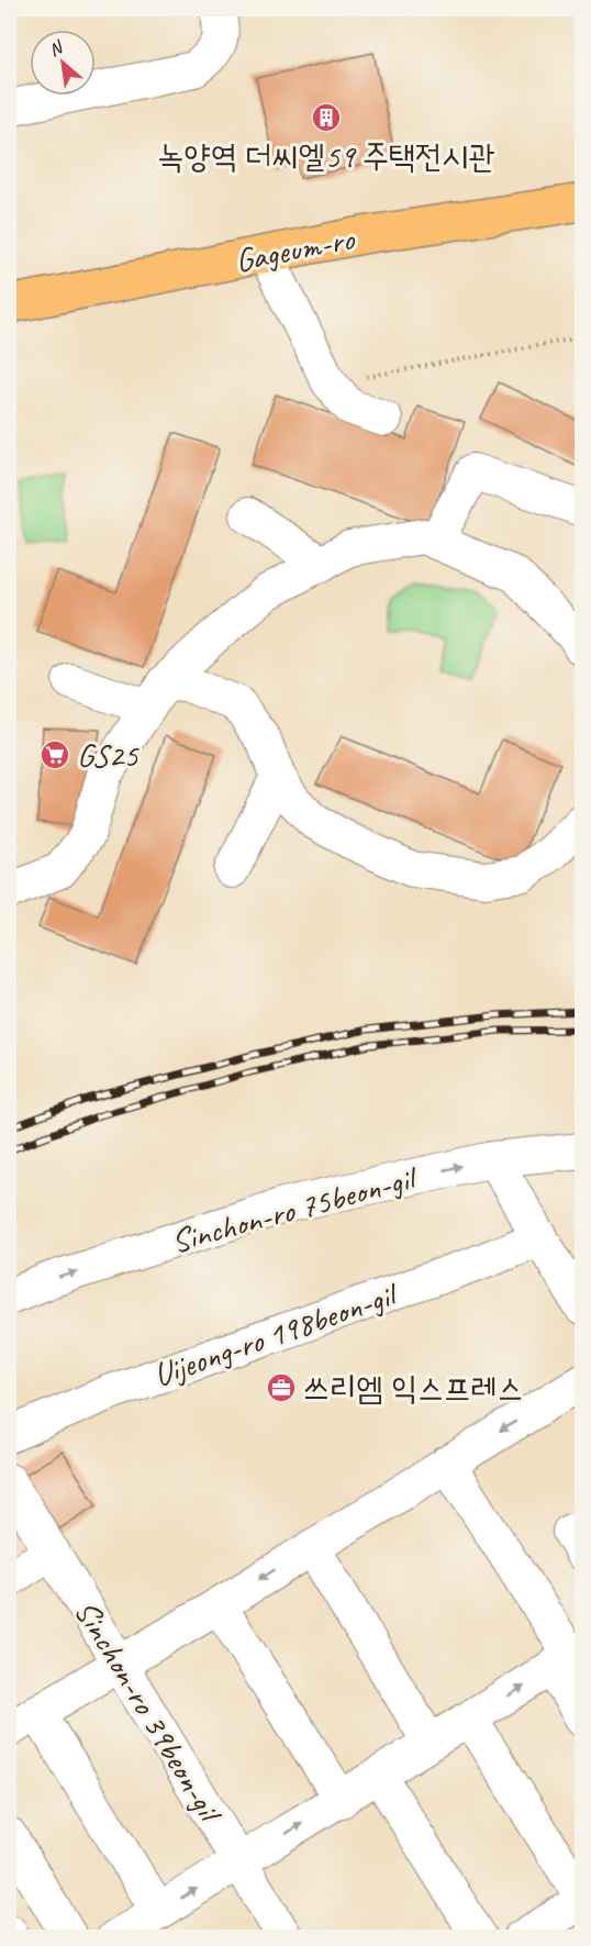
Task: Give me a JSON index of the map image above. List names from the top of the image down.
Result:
{
  "streets": {
    "main road": ["Gageum-ro"],
    "street": ["Sinchon-ro 75beon-gil", "Uijeong-ro 198beon-gil", "Sinchon-ro 39beon-gil"]
  },
  "places": {
    "building": ["녹양역 더씨엘59 주택전시관"],
    "supermarket": ["GS25"],
    "office": ["쓰리엠 익스프레스"]
  },
  "north": "top left"
}
